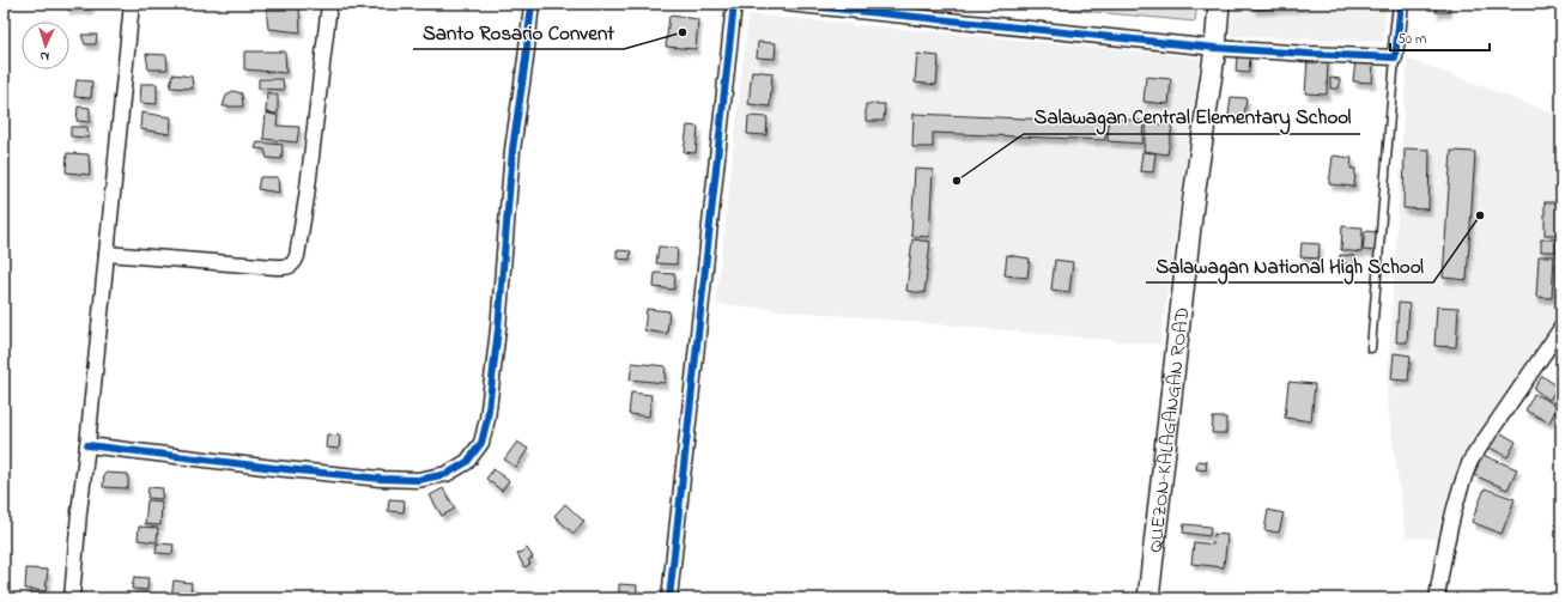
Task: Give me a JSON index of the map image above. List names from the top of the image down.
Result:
{
  "streets": {
    "main road": ["QUEZON-KALAGANGAN ROAD"]
  },
  "places": ["Santo Rosario Convent", "Salawagan Central Elementary School", "Salawagan National High School"],
  "scale_bar": "50 m",
  "north": "bottom"
}
